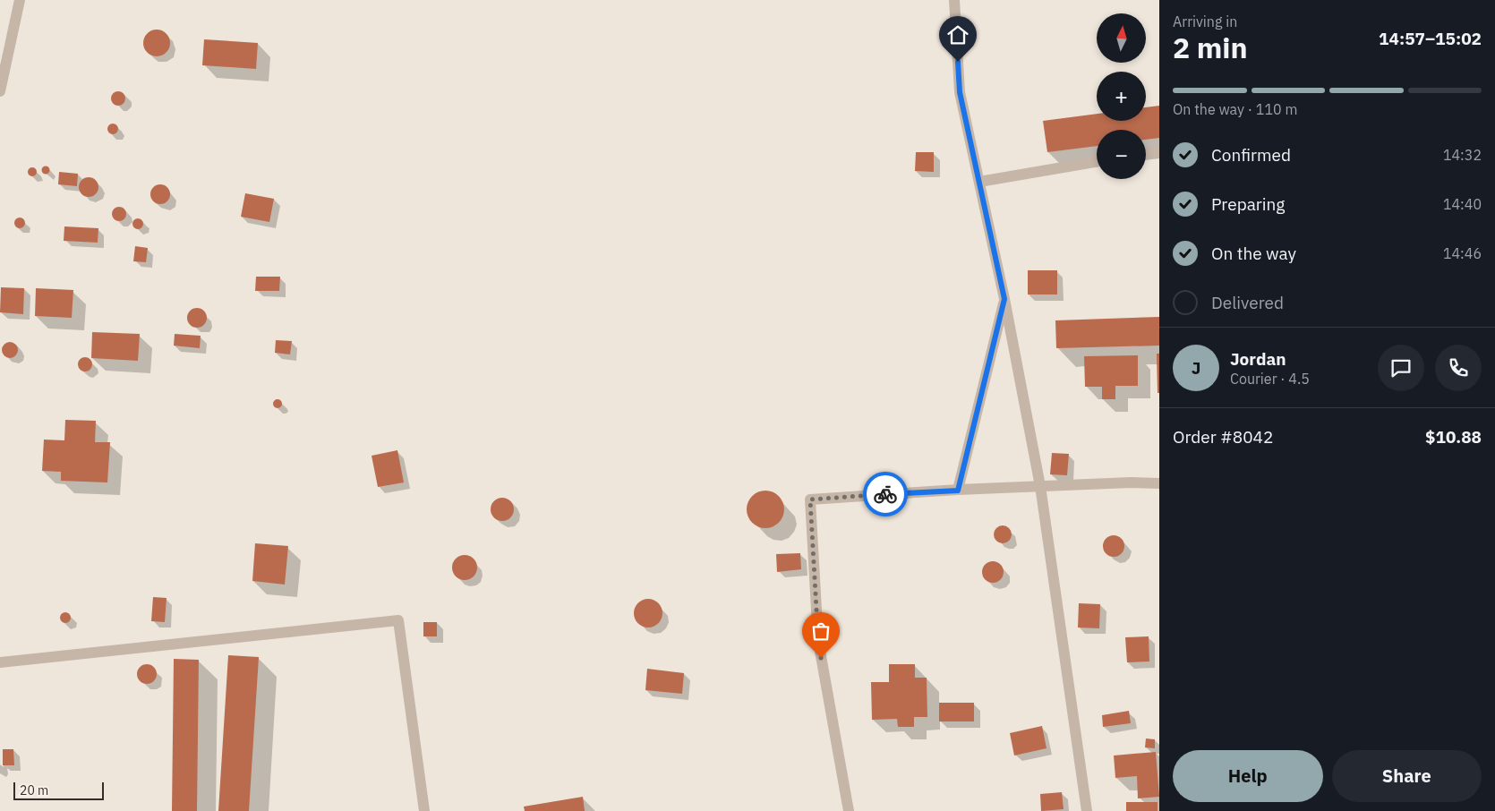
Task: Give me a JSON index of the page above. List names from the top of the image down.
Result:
{
  "scale_bar": "20 m",
  "north": "top",
  "page": {
    "heading": ["2 min", "Arriving in", "14:57–15:02"],
    "panel": [
      "Jordan",
      "Courier · 4.5",
      "Order #8042",
      "$10.88"
    ],
    "map_buttons": ["+", "−"],
    "bar": "On the way · 110 m",
    "list": [
      ["Confirmed", "14:32"],
      ["Preparing", "14:40"],
      ["On the way", "14:46"],
      "Delivered"
    ],
    "round": "J",
    "buttons": ["Help", "Share"],
    "scale": "20 m"
  }
}
